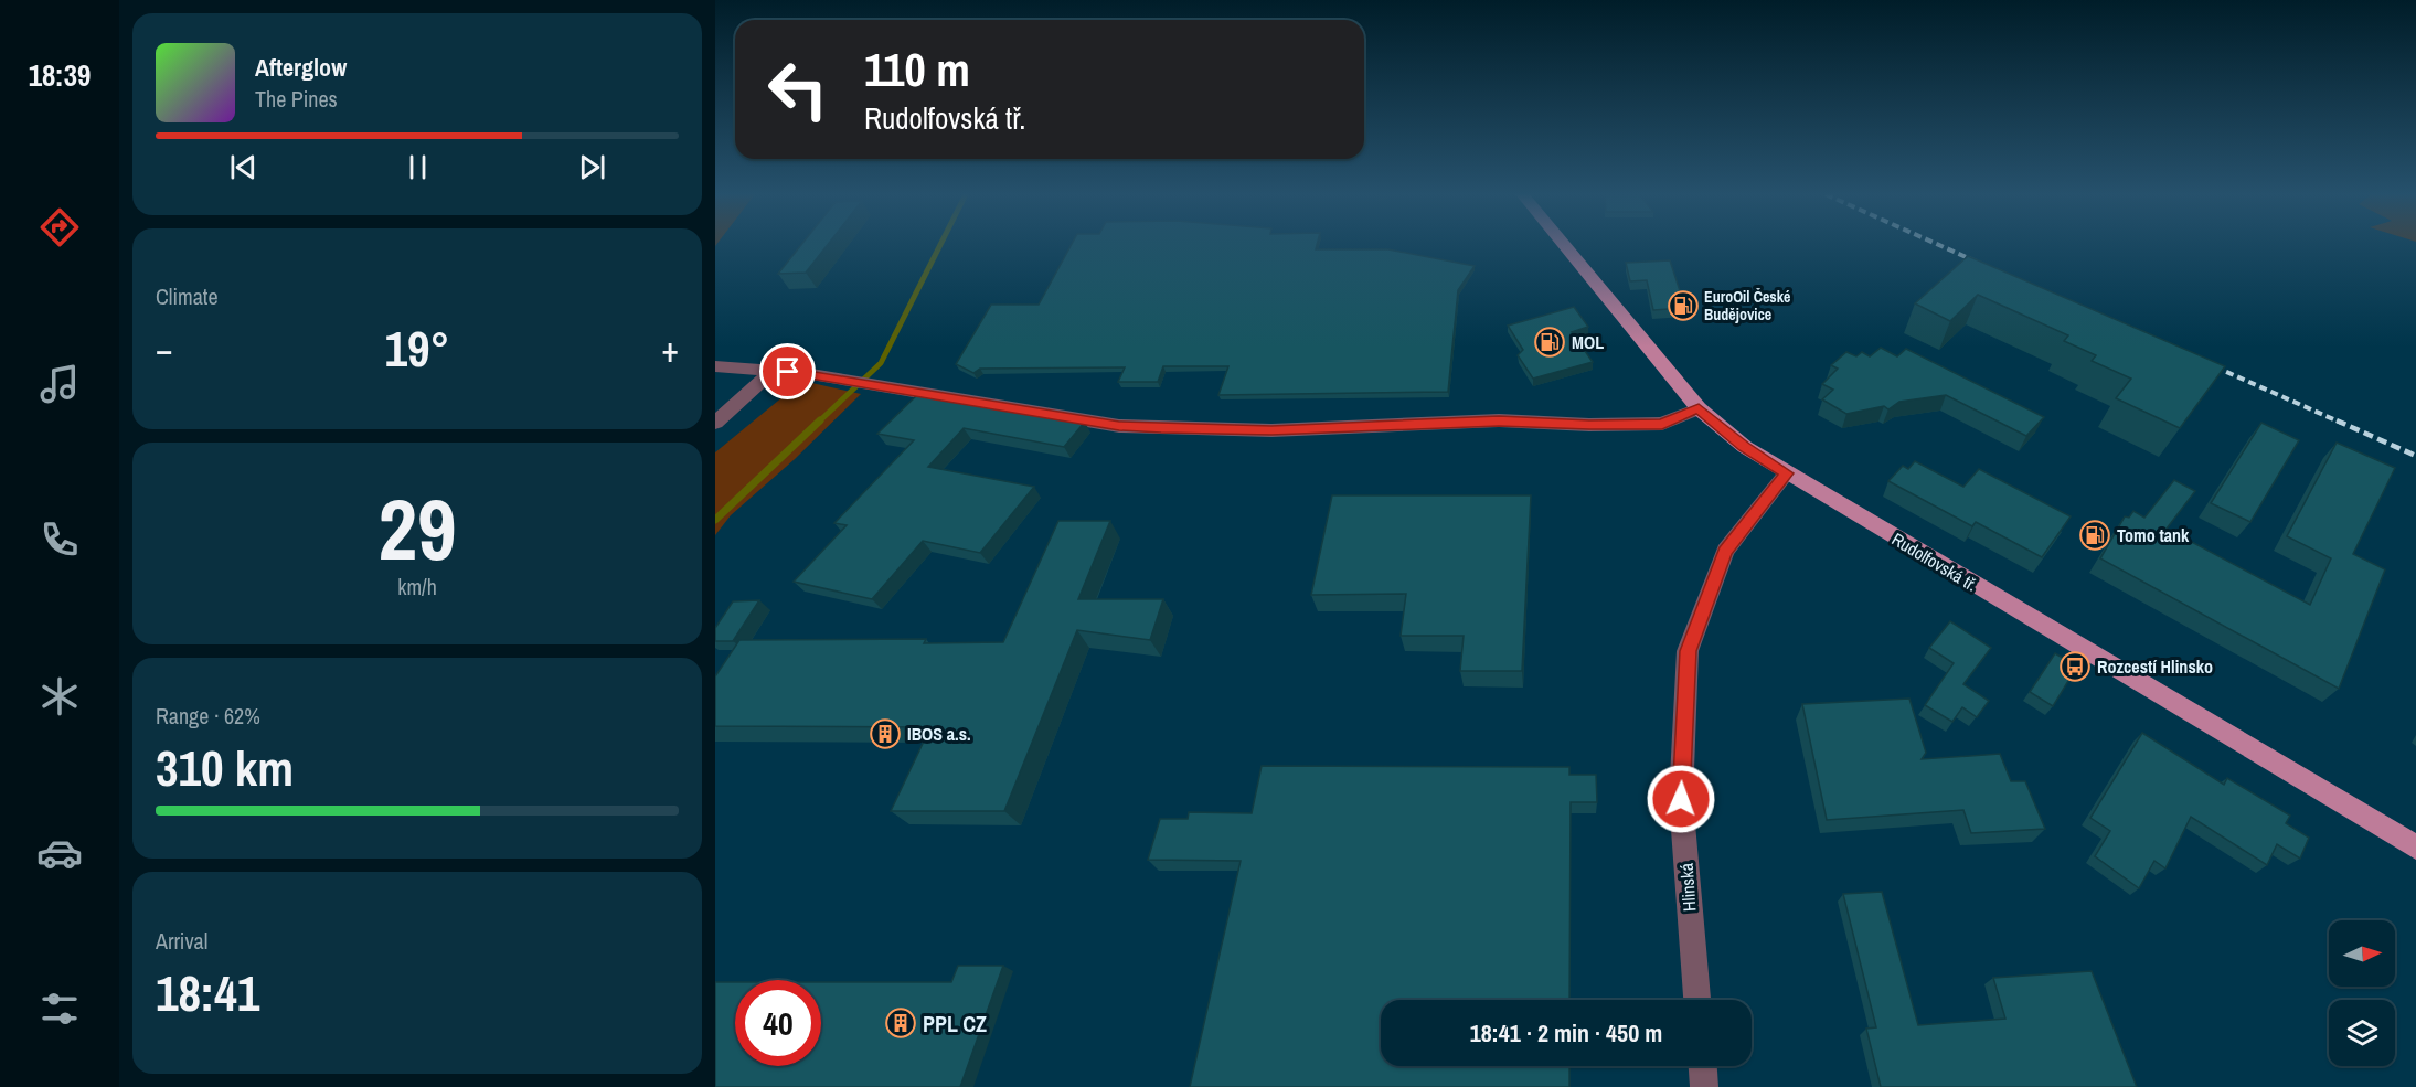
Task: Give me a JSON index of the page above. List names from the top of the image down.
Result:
{
  "streets": {
    "main road": ["Rudolfovská tř."],
    "street": ["Hlinská"]
  },
  "crossings": [
    ["Rudolfovská tř.", "Hlinská"]
  ],
  "places": {
    "fuel station": ["EuroOil České Budějovice", "MOL", "Tomo tank"],
    "bus stop": ["Rozcestí Hlinsko"],
    "building": ["IBOS a.s.", "PPL CZ"]
  },
  "north": "right",
  "page": {
    "tabs": "18:39",
    "turn": ["110 m", "Rudolfovská tř."],
    "song": ["Afterglow", "The Pines"],
    "tile": [
      "Climate",
      ["29", "km/h"],
      ["Range · 62%", "310 km"],
      ["Arrival", "18:41"]
    ],
    "heat": ["−", "19°", "+"],
    "limit": "40",
    "trip": "18:41 · 2 min · 450 m"
  }
}
